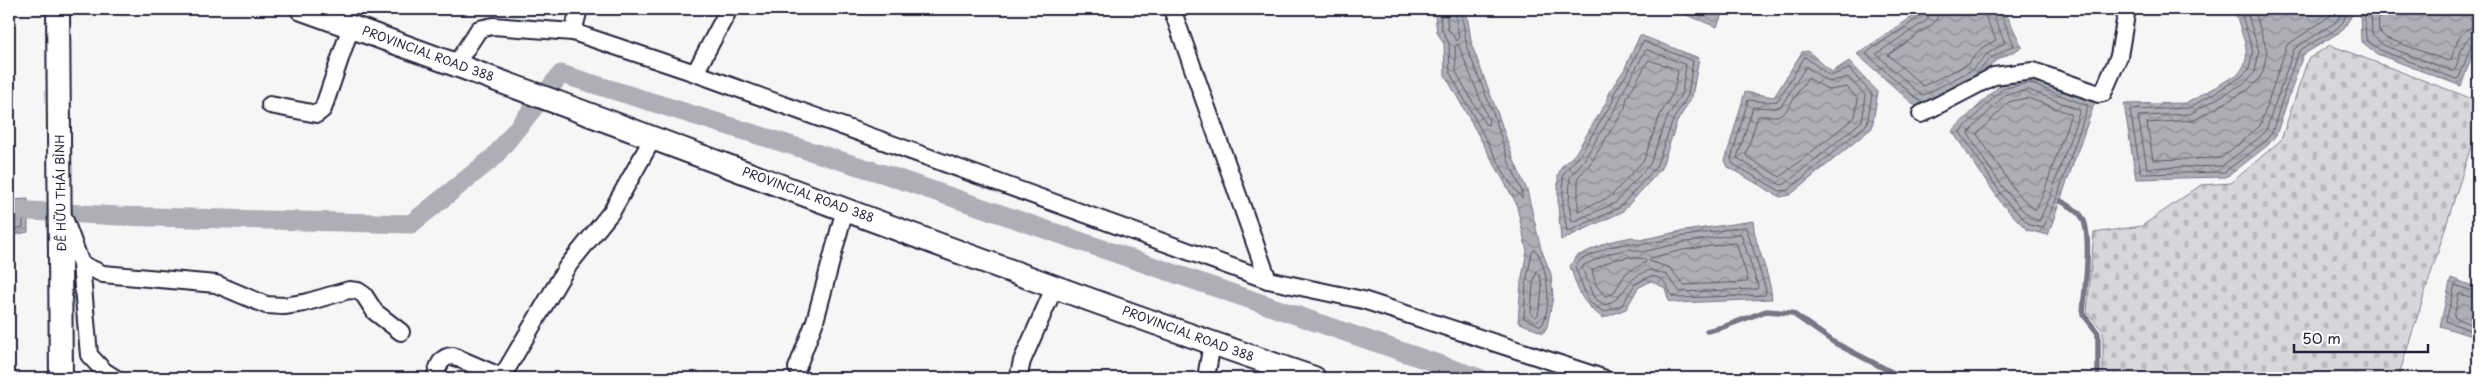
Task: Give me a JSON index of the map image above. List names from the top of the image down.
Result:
{
  "streets": {
    "main road": ["PROVINCIAL ROAD 388", "ĐÊ HỮU THÁI BÌNH"]
  },
  "scale_bar": "50 m"
}
